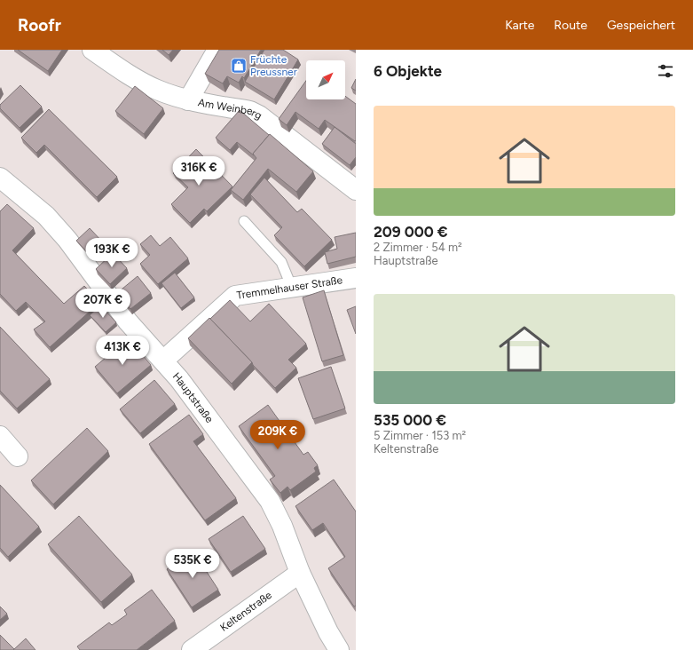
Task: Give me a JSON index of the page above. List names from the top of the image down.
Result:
{
  "streets": {
    "street": [
      "Am Weinberg",
      "Tremmelhauser Straße",
      "Hauptstraße",
      "Keltenstraße"
    ]
  },
  "crossings": [
    ["Tremmelhauser Straße", "Hauptstraße"],
    ["Hauptstraße", "Keltenstraße"]
  ],
  "places": {
    "shop": ["Früchte Preussner"]
  },
  "north": "top right",
  "page": {
    "header": "Roofr",
    "nav": ["Karte", "Route", "Gespeichert"],
    "heading": "6 Objekte",
    "list": [
      {
        "name": "209 000 €",
        "note": "2 Zimmer · 54 m² · Hauptstraße"
      },
      {
        "name": "535 000 €",
        "note": "5 Zimmer · 153 m² · Keltenstraße"
      }
    ],
    "price": [
      "316K €",
      "193K €",
      "207K €",
      "413K €",
      "209K €",
      "535K €"
    ]
  }
}
